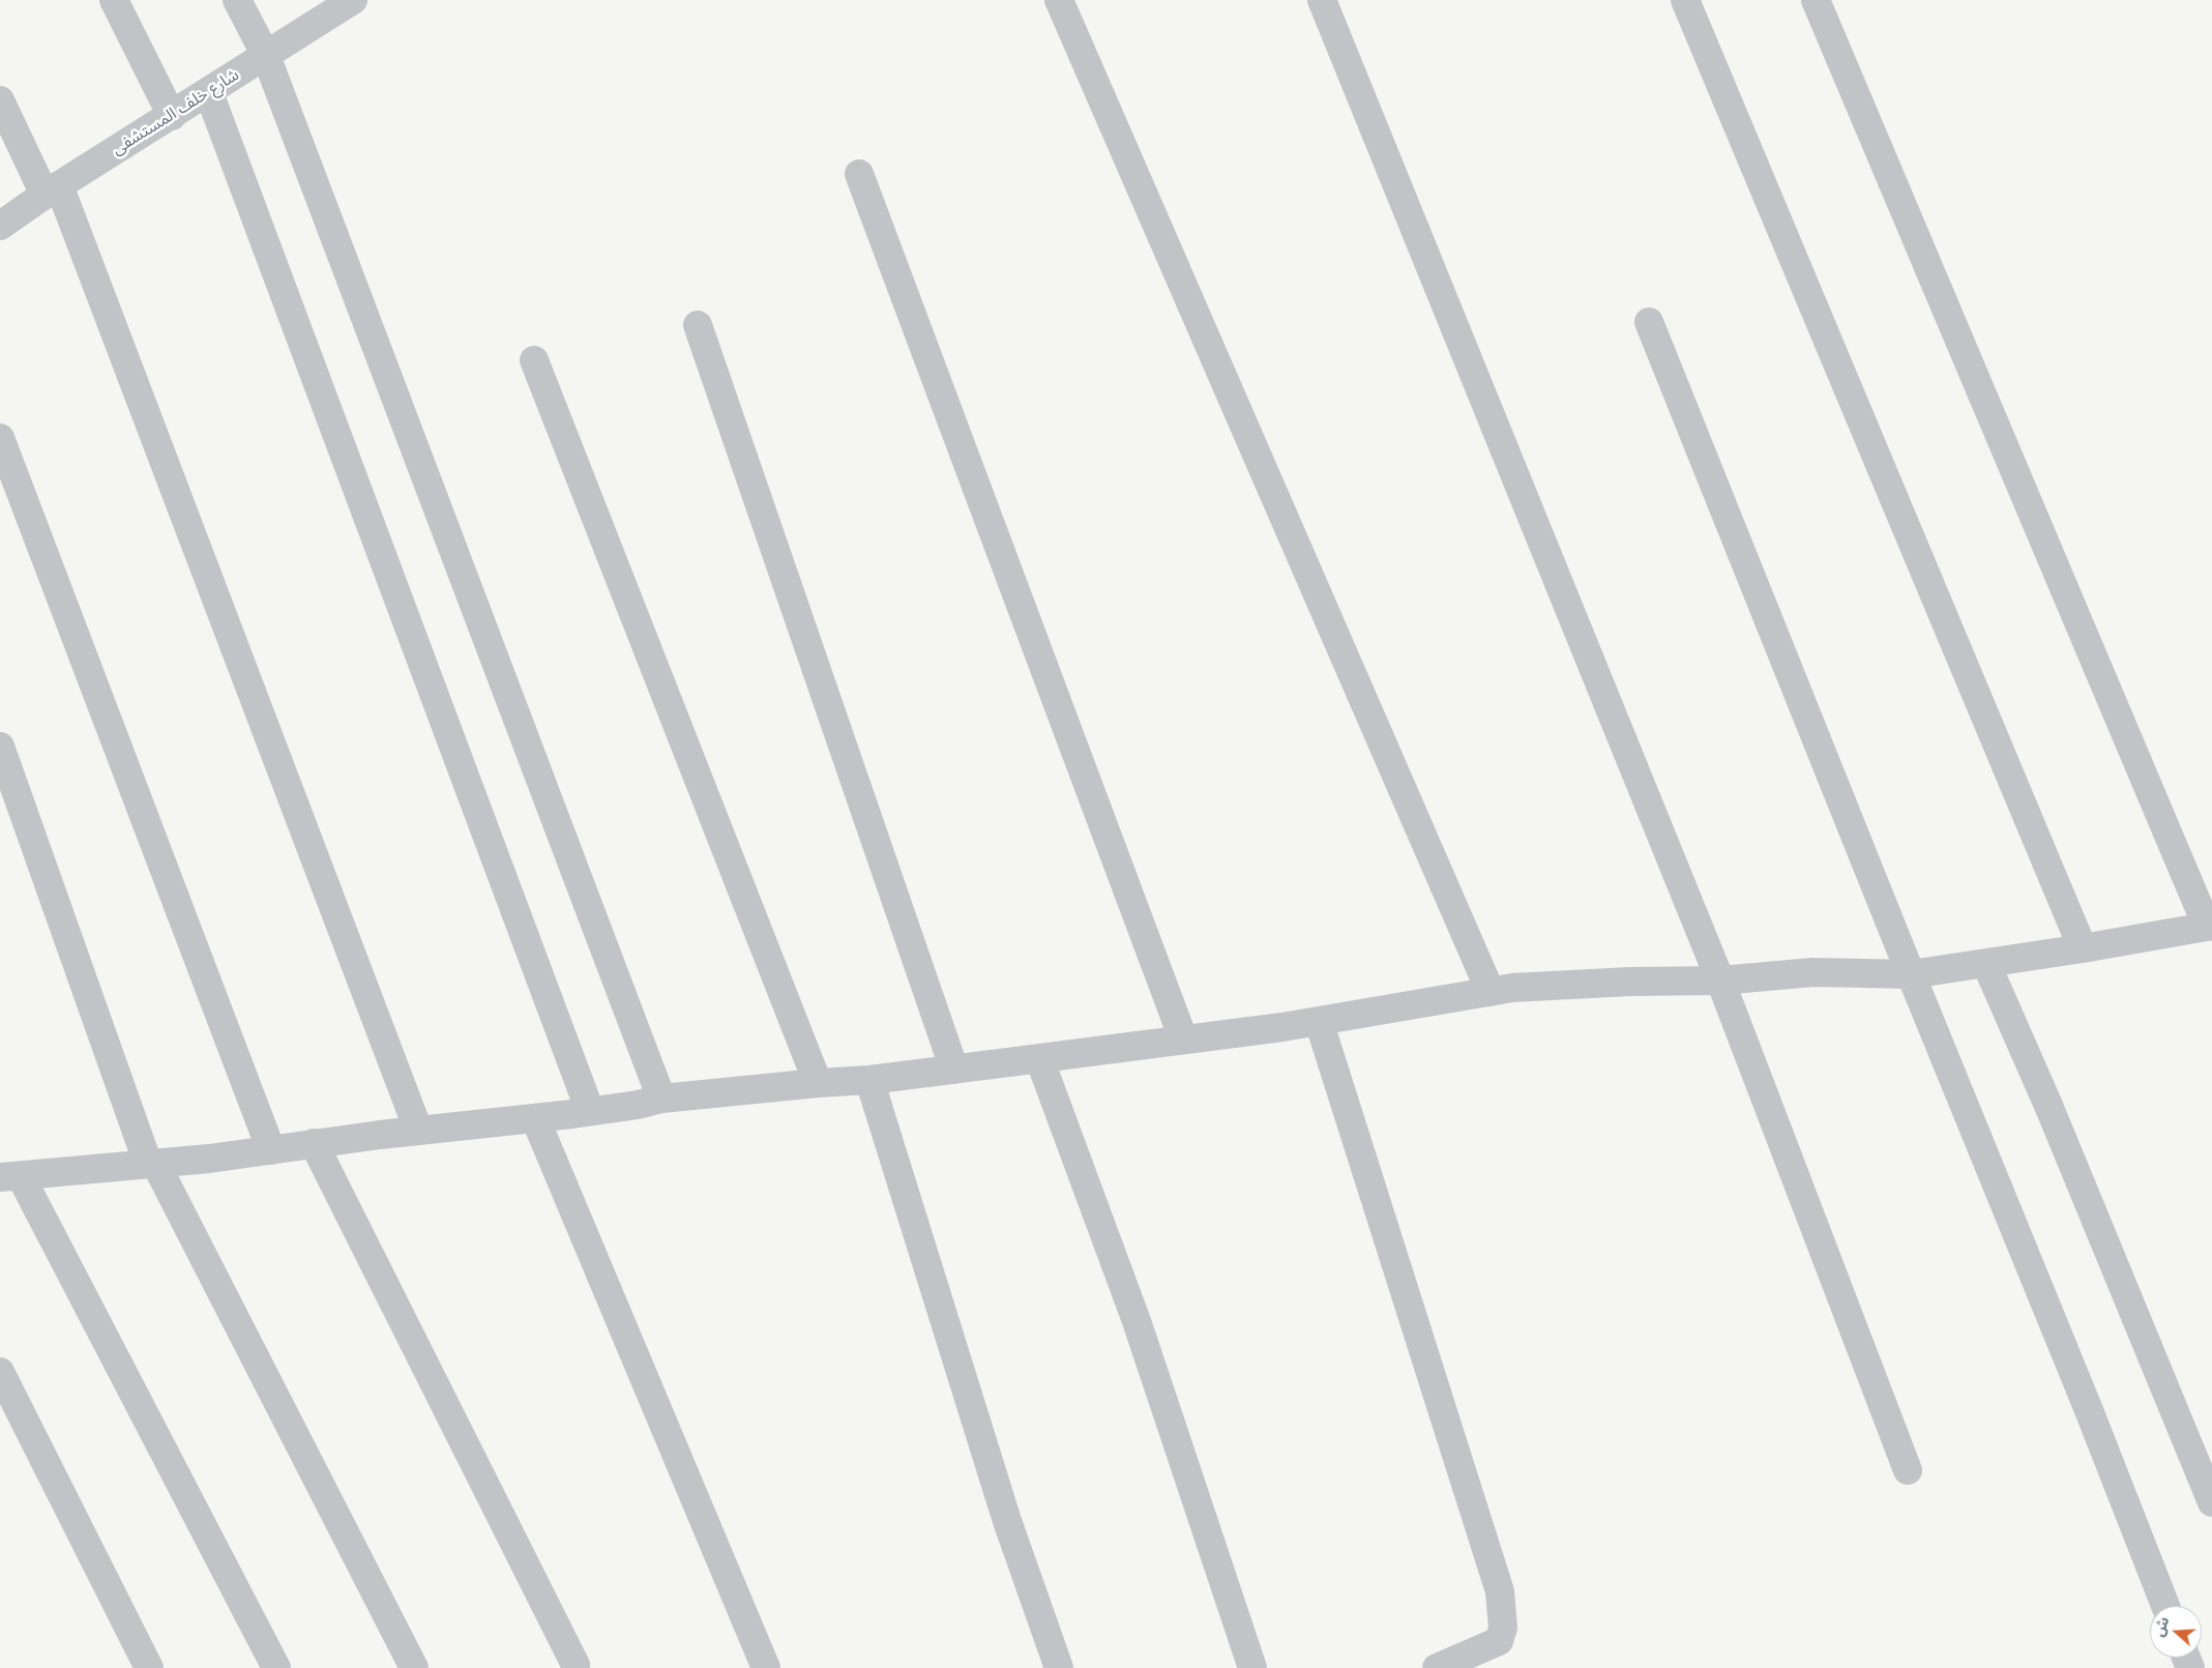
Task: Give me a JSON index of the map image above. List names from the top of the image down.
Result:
{
  "streets": {
    "street": ["شارع خلف المستشفى"]
  },
  "north": "left"
}
